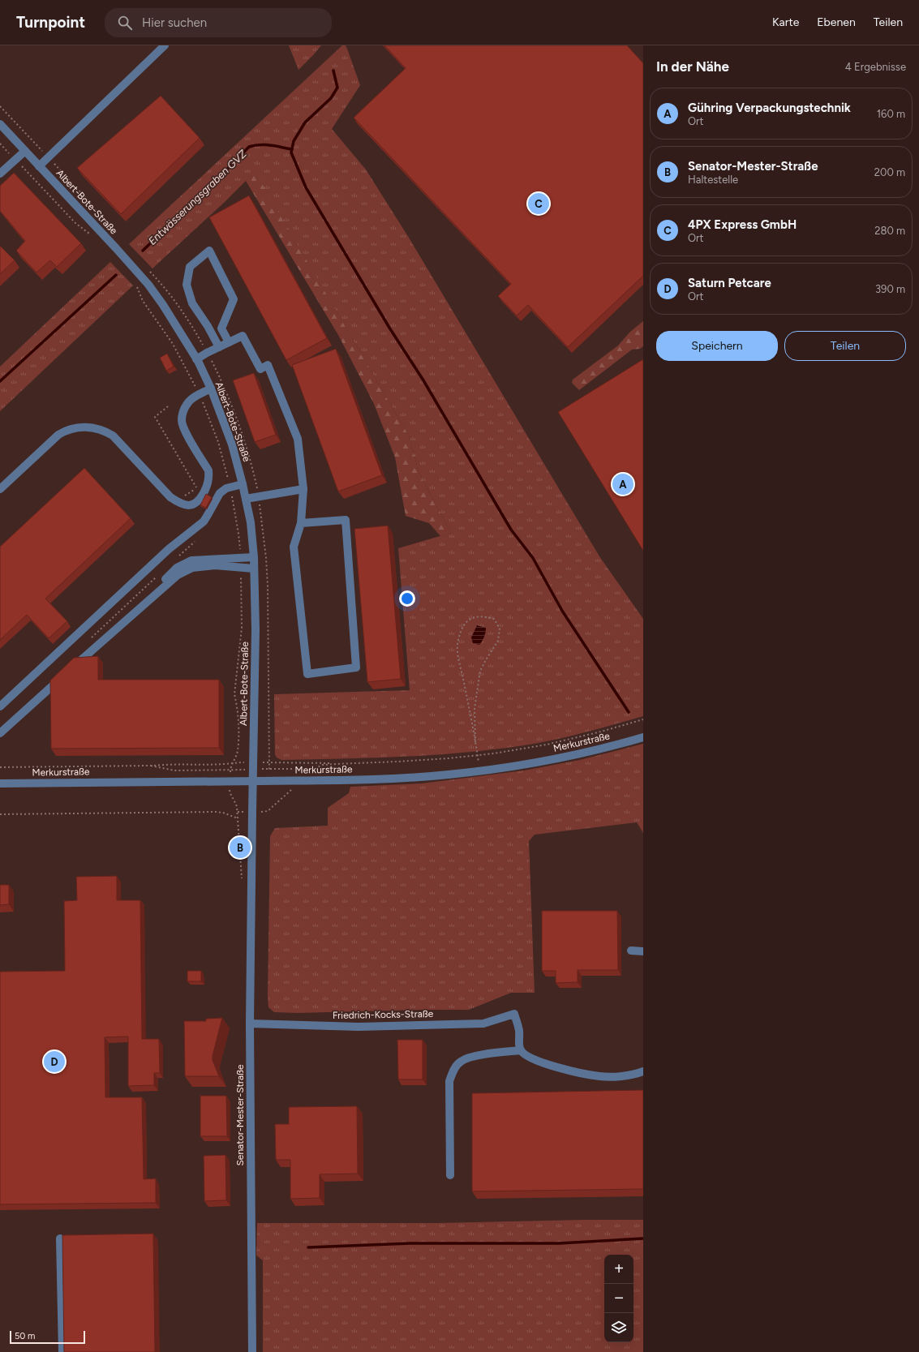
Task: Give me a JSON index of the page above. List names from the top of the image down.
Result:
{
  "streets": {
    "street": [
      "Albert-Bote-Straße",
      "Merkurstraße",
      "Friedrich-Kocks-Straße",
      "Senator-Mester-Straße"
    ]
  },
  "crossings": [
    ["Albert-Bote-Straße", "Merkurstraße"],
    ["Albert-Bote-Straße", "Senator-Mester-Straße"],
    ["Merkurstraße", "Senator-Mester-Straße"],
    ["Friedrich-Kocks-Straße", "Senator-Mester-Straße"]
  ],
  "water": ["Entwässerungsgraben GVZ"],
  "scale_bar": "50 m",
  "page": {
    "header": "Turnpoint",
    "search": "Hier suchen",
    "nav": ["Karte", "Ebenen", "Teilen"],
    "heading": ["In der Nähe", "4 Ergebnisse"],
    "list": [
      {
        "mark": "A",
        "name": "Gühring Verpackungstechnik",
        "note": "Ort",
        "value": "160 m"
      },
      {
        "mark": "B",
        "name": "Senator-Mester-Straße",
        "note": "Haltestelle",
        "value": "200 m"
      },
      {
        "mark": "C",
        "name": "4PX Express GmbH",
        "note": "Ort",
        "value": "280 m"
      },
      {
        "mark": "D",
        "name": "Saturn Petcare",
        "note": "Ort",
        "value": "390 m"
      }
    ],
    "pins": [
      "C",
      "A",
      "B",
      "D"
    ],
    "buttons": ["Speichern", "Teilen"],
    "map_buttons": ["+", "−"],
    "scale": "50 m"
  }
}
